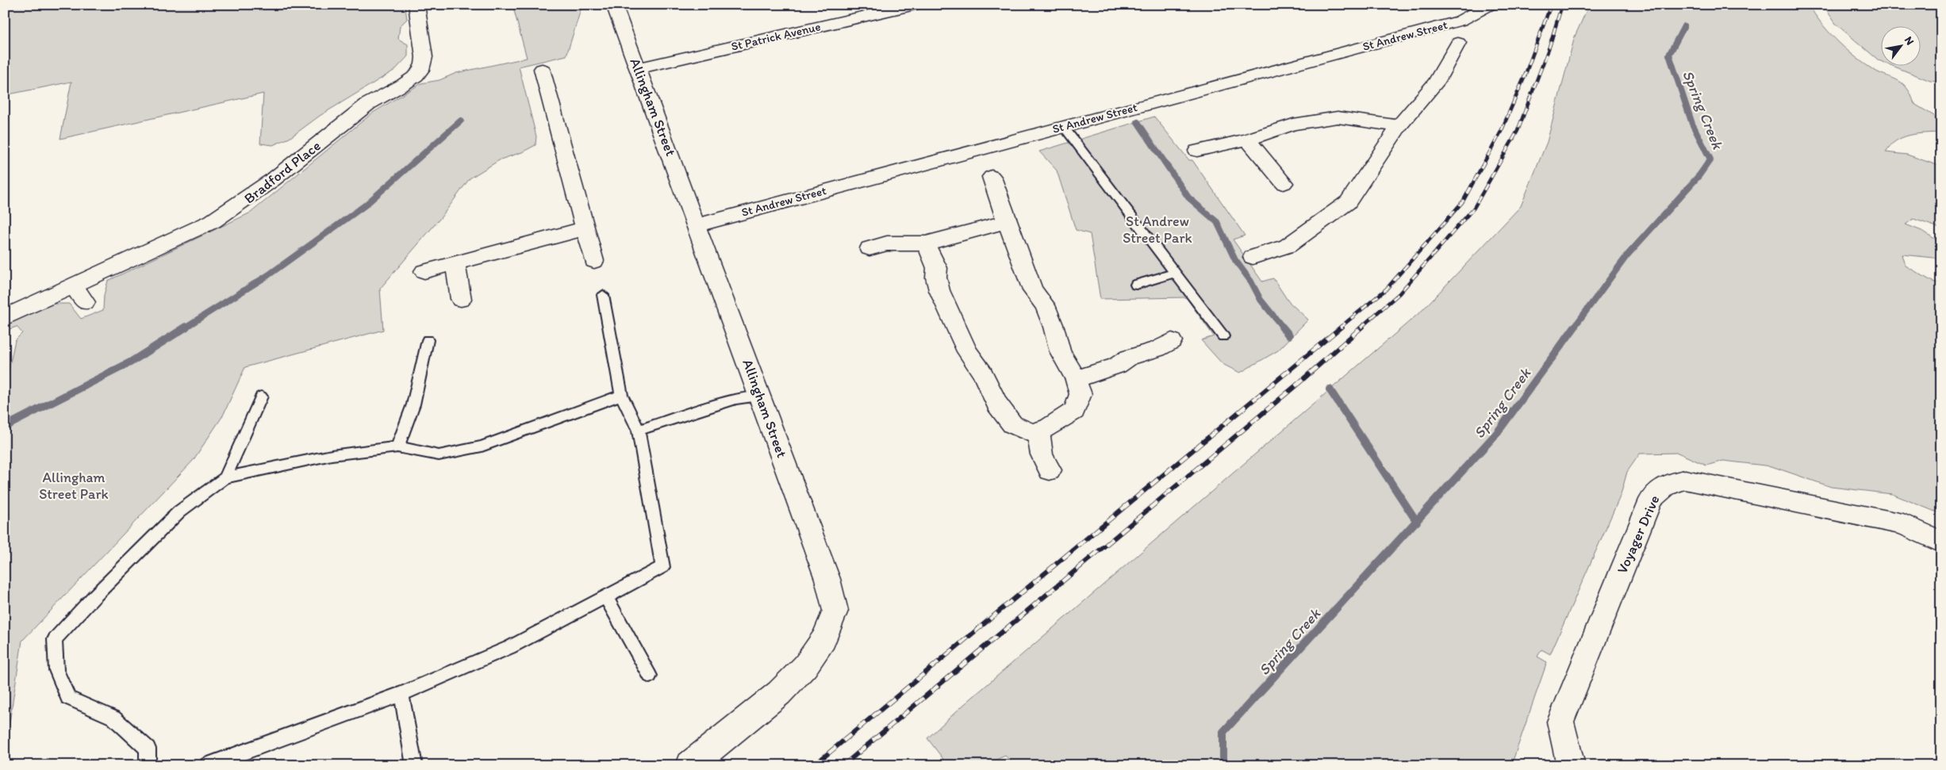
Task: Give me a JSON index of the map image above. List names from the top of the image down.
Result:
{
  "streets": {
    "street": [
      "St Andrew Street",
      "St Patrick Avenue",
      "Allingham Street",
      "Bradford Place",
      "Voyager Drive"
    ]
  },
  "crossings": [
    ["St Andrew Street", "Allingham Street"],
    ["St Patrick Avenue", "Allingham Street"]
  ],
  "water": ["Spring Creek"],
  "parks": ["St Andrew Street Park", "Allingham Street Park"],
  "north": "top right"
}
